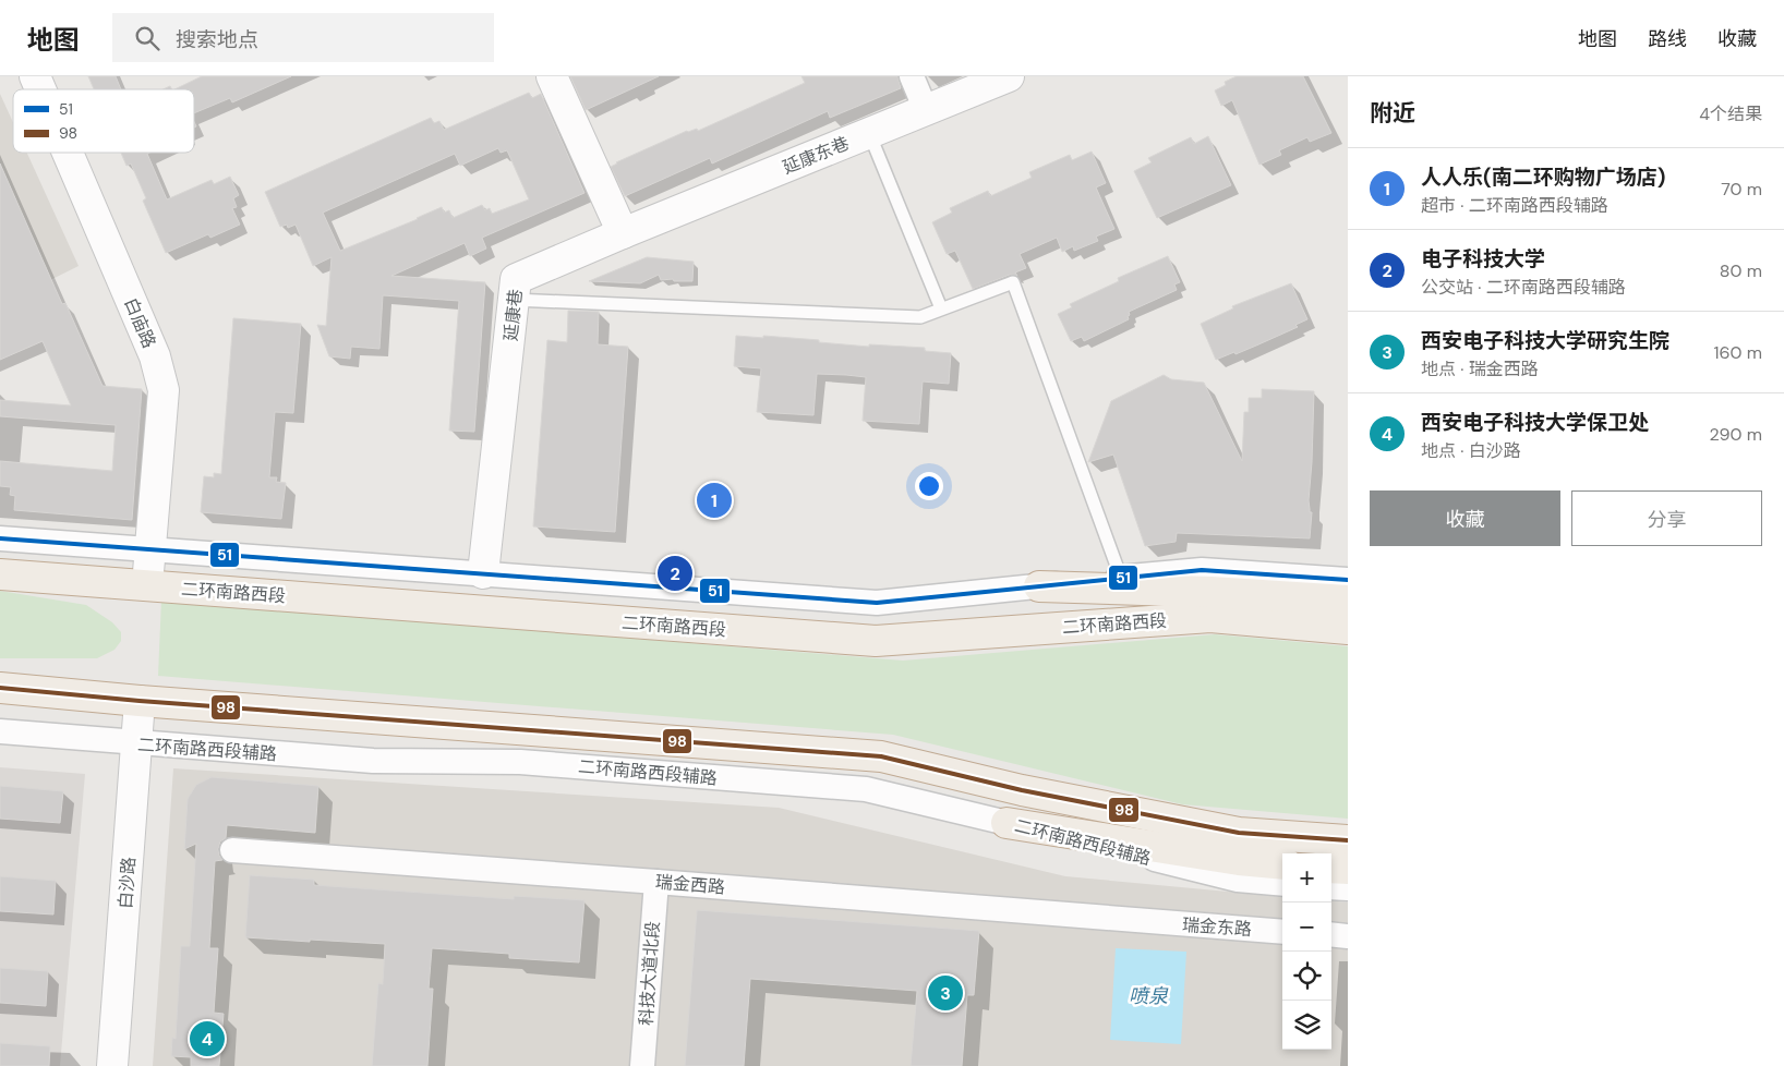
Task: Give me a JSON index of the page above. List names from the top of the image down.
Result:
{
  "streets": {
    "highway": ["二环南路西段"],
    "street": [
      "延康东巷",
      "延康巷",
      "白庙路",
      "二环南路西段辅路",
      "白沙路",
      "瑞金西路",
      "瑞金东路",
      "科技大道北段"
    ]
  },
  "crossings": [
    ["延康东巷", "延康巷"],
    ["白庙路", "二环南路西段"],
    ["二环南路西段辅路", "白沙路"],
    ["瑞金西路", "瑞金东路"],
    ["瑞金西路", "科技大道北段"]
  ],
  "water": ["喷泉"],
  "lines": ["transit line 51", "transit line 98"],
  "legend": ["51", "98"],
  "page": {
    "header": "地图",
    "search": "搜索地点",
    "nav": ["地图", "路线", "收藏"],
    "heading": ["附近", "4个结果"],
    "list": [
      {
        "mark": "1",
        "name": "人人乐(南二环购物广场店)",
        "note": "超市 · 二环南路西段辅路",
        "value": "70 m"
      },
      {
        "mark": "2",
        "name": "电子科技大学",
        "note": "公交站 · 二环南路西段辅路",
        "value": "80 m"
      },
      {
        "mark": "3",
        "name": "西安电子科技大学研究生院",
        "note": "地点 · 瑞金西路",
        "value": "160 m"
      },
      {
        "mark": "4",
        "name": "西安电子科技大学保卫处",
        "note": "地点 · 白沙路",
        "value": "290 m"
      }
    ],
    "buttons": ["收藏", "分享"],
    "pins": [
      "1",
      "2",
      "3",
      "4"
    ],
    "map_buttons": ["+", "−"]
  }
}
